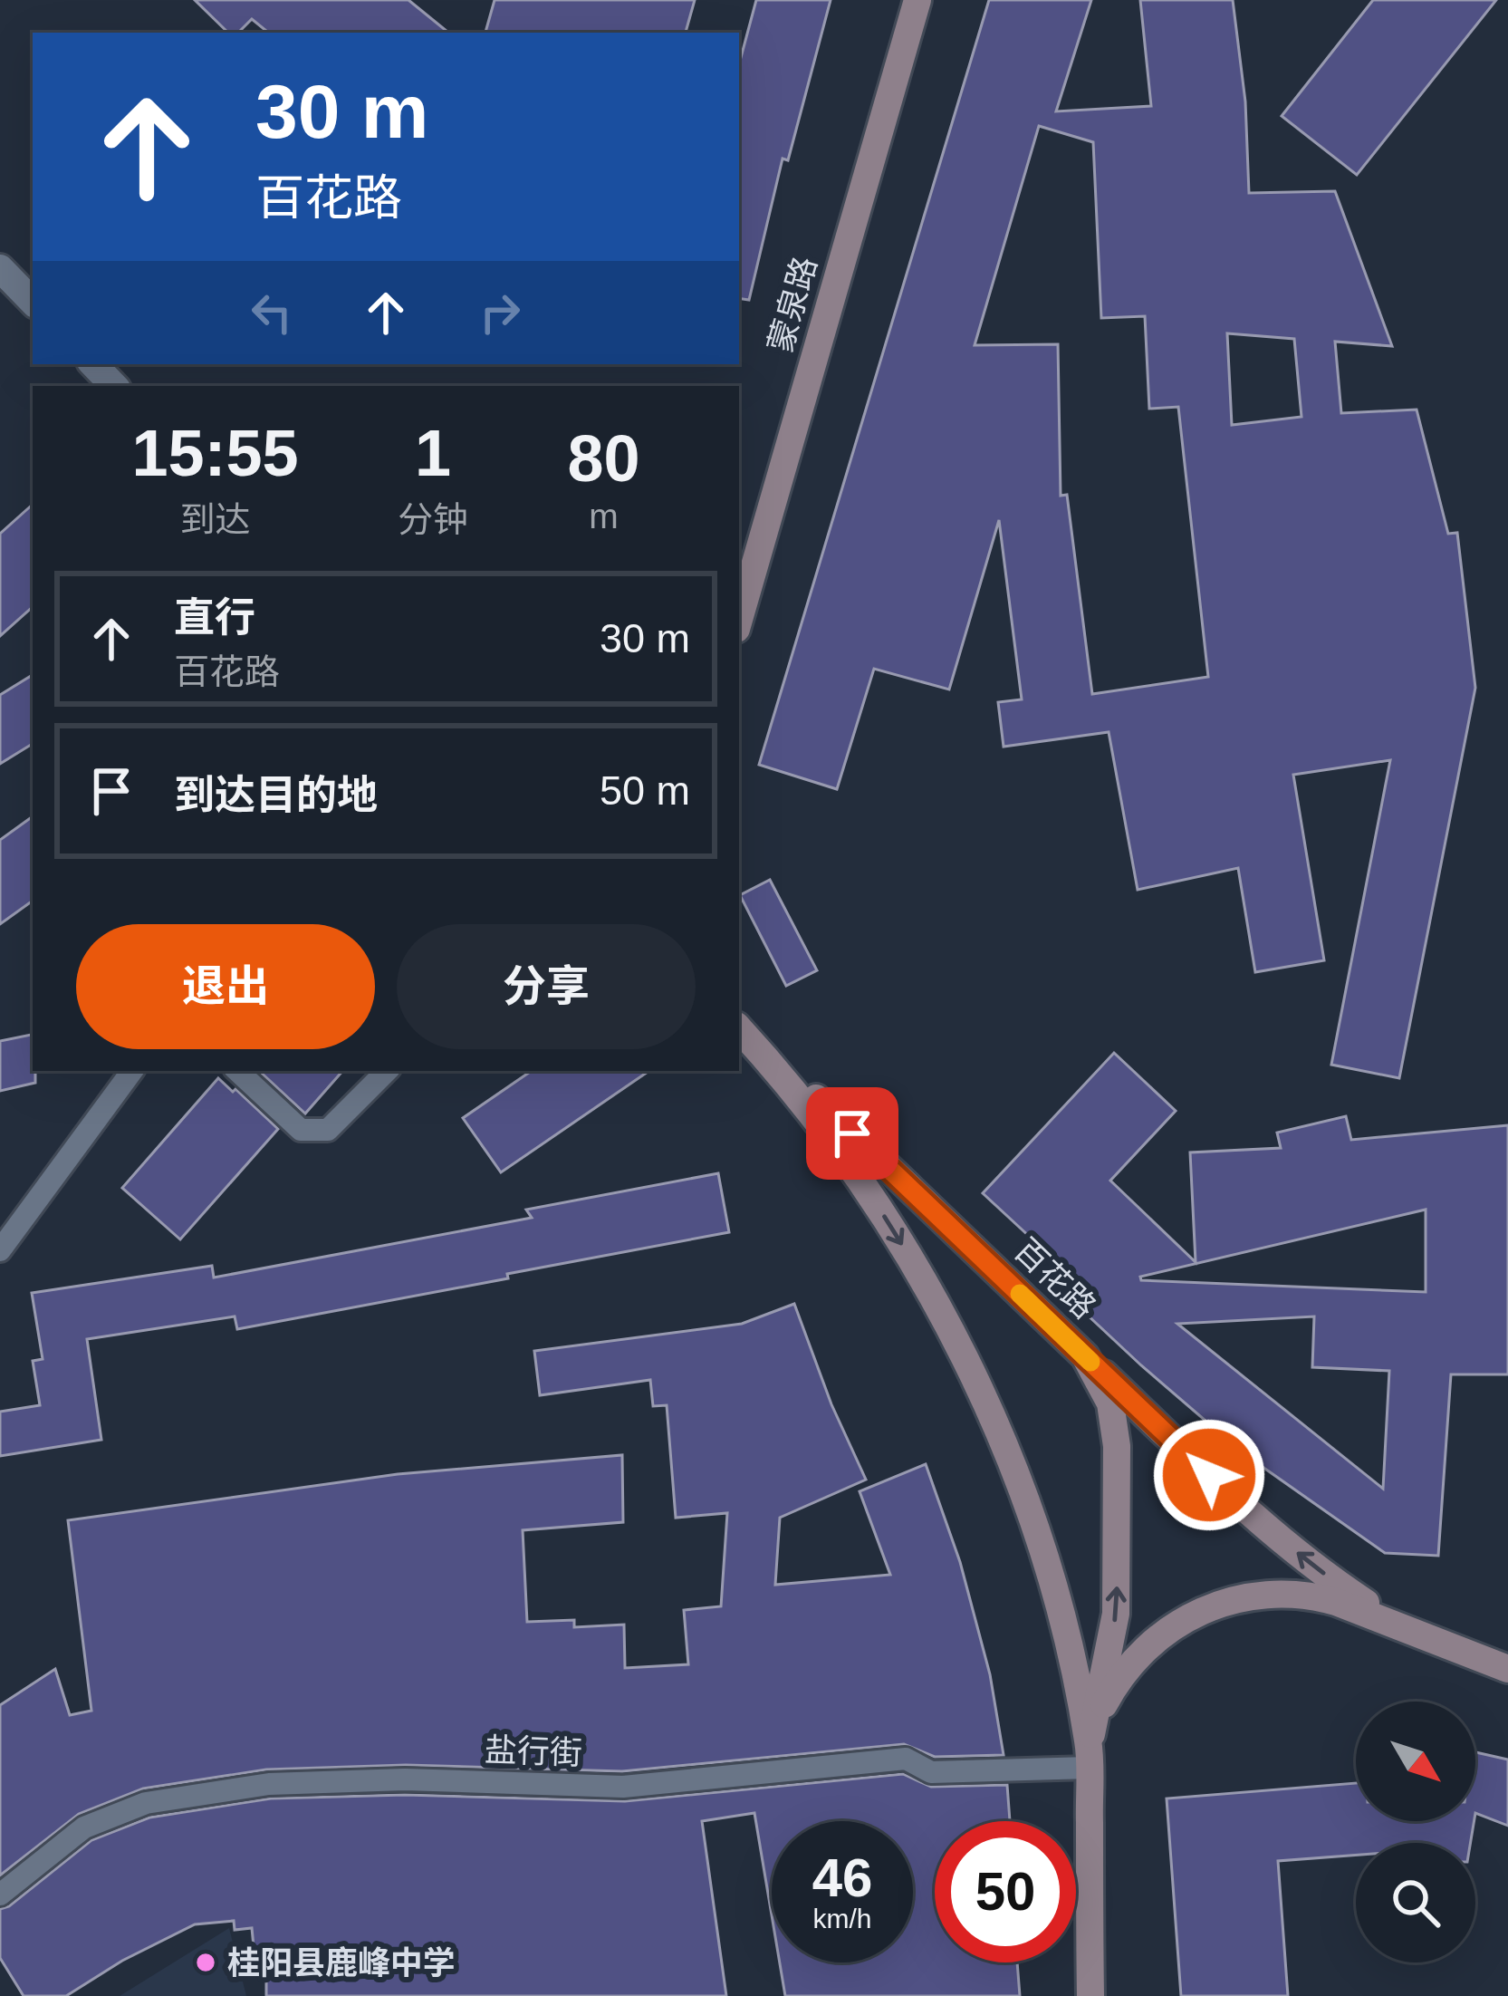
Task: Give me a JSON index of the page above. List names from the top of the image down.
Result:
{
  "streets": {
    "main road": ["蒙泉路", "百花路"],
    "lane": ["盐行街"]
  },
  "crossings": [
    ["百花路", "盐行街"]
  ],
  "places": ["桂阳县鹿峰中学"],
  "north": "bottom right",
  "page": {
    "turn": ["30 m", "百花路"],
    "eta": [
      "15:55",
      "到达",
      "1",
      "分钟",
      "80",
      "m"
    ],
    "list": [
      {
        "name": "直行",
        "note": "百花路",
        "value": "30 m"
      },
      {
        "name": "到达目的地",
        "value": "50 m"
      }
    ],
    "buttons": ["退出", "分享"],
    "speed": "46 km/h",
    "limit": "50"
  }
}
